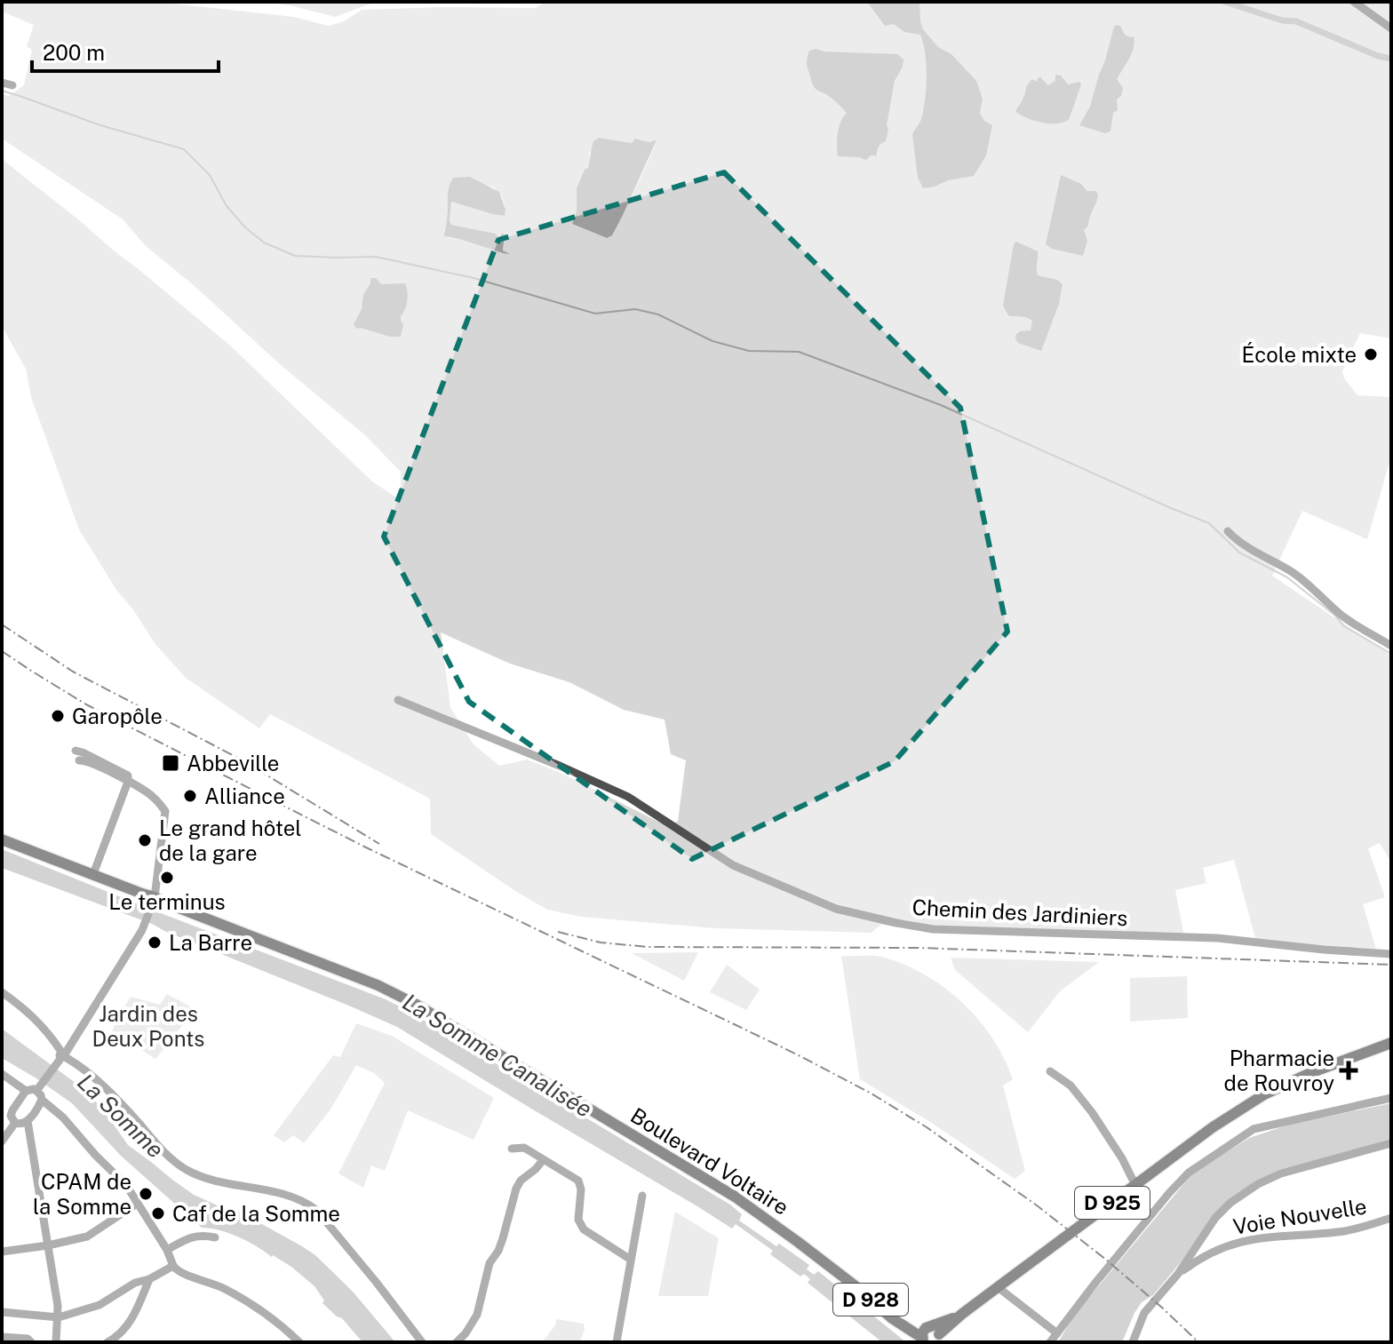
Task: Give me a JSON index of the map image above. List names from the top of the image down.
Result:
{
  "streets": {
    "main road": ["Boulevard Voltaire", "D 925", "D 928"],
    "street": ["Chemin des Jardiniers", "Voie Nouvelle"]
  },
  "crossings": [
    ["Boulevard Voltaire", "D 925"],
    ["Boulevard Voltaire", "D 928"]
  ],
  "water": ["La Somme Canalisée", "La Somme"],
  "parks": ["Jardin des Deux Ponts"],
  "places": {
    "other": [
      "École mixte",
      "Garopôle",
      "Alliance",
      "Le grand hôtel de la gare",
      "Le terminus",
      "La Barre",
      "CPAM de la Somme",
      "Caf de la Somme"
    ],
    "transit": ["Abbeville"],
    "health": ["Pharmacie de Rouvroy"]
  },
  "scale_bar": "200 m"
}
